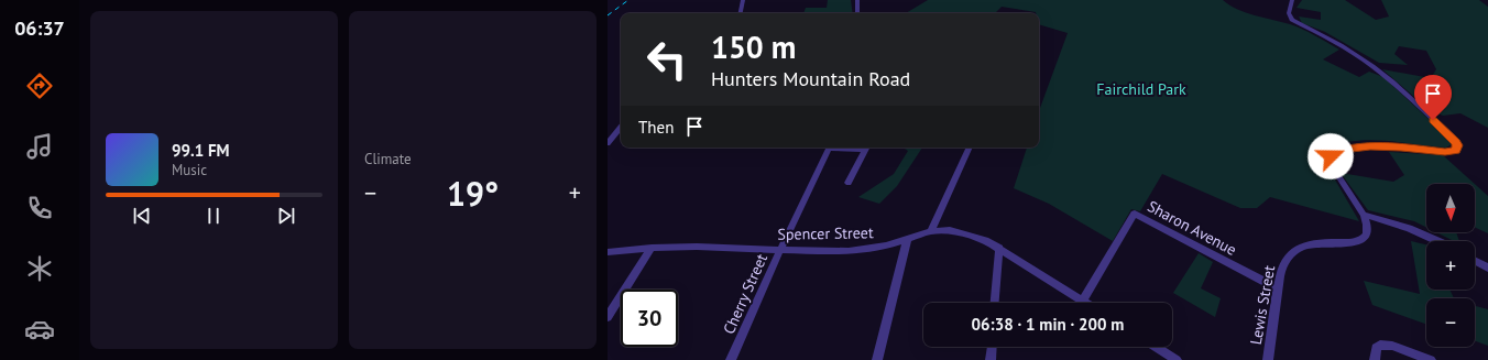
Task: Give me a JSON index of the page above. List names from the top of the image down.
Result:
{
  "streets": {
    "street": [
      "Sharon Avenue",
      "Spencer Street",
      "Cherry Street",
      "Lewis Street"
    ]
  },
  "crossings": [
    ["Sharon Avenue", "Spencer Street"],
    ["Sharon Avenue", "Lewis Street"],
    ["Spencer Street", "Cherry Street"]
  ],
  "parks": ["Fairchild Park"],
  "north": "bottom",
  "page": {
    "tabs": "06:37",
    "tile": "Climate",
    "turn": ["150 m", "Hunters Mountain Road"],
    "then": "Then",
    "song": ["99.1 FM", "Music"],
    "heat": ["−", "19°", "+"],
    "map_buttons": ["+", "−"],
    "limit": "30",
    "trip": "06:38 · 1 min · 200 m"
  }
}
